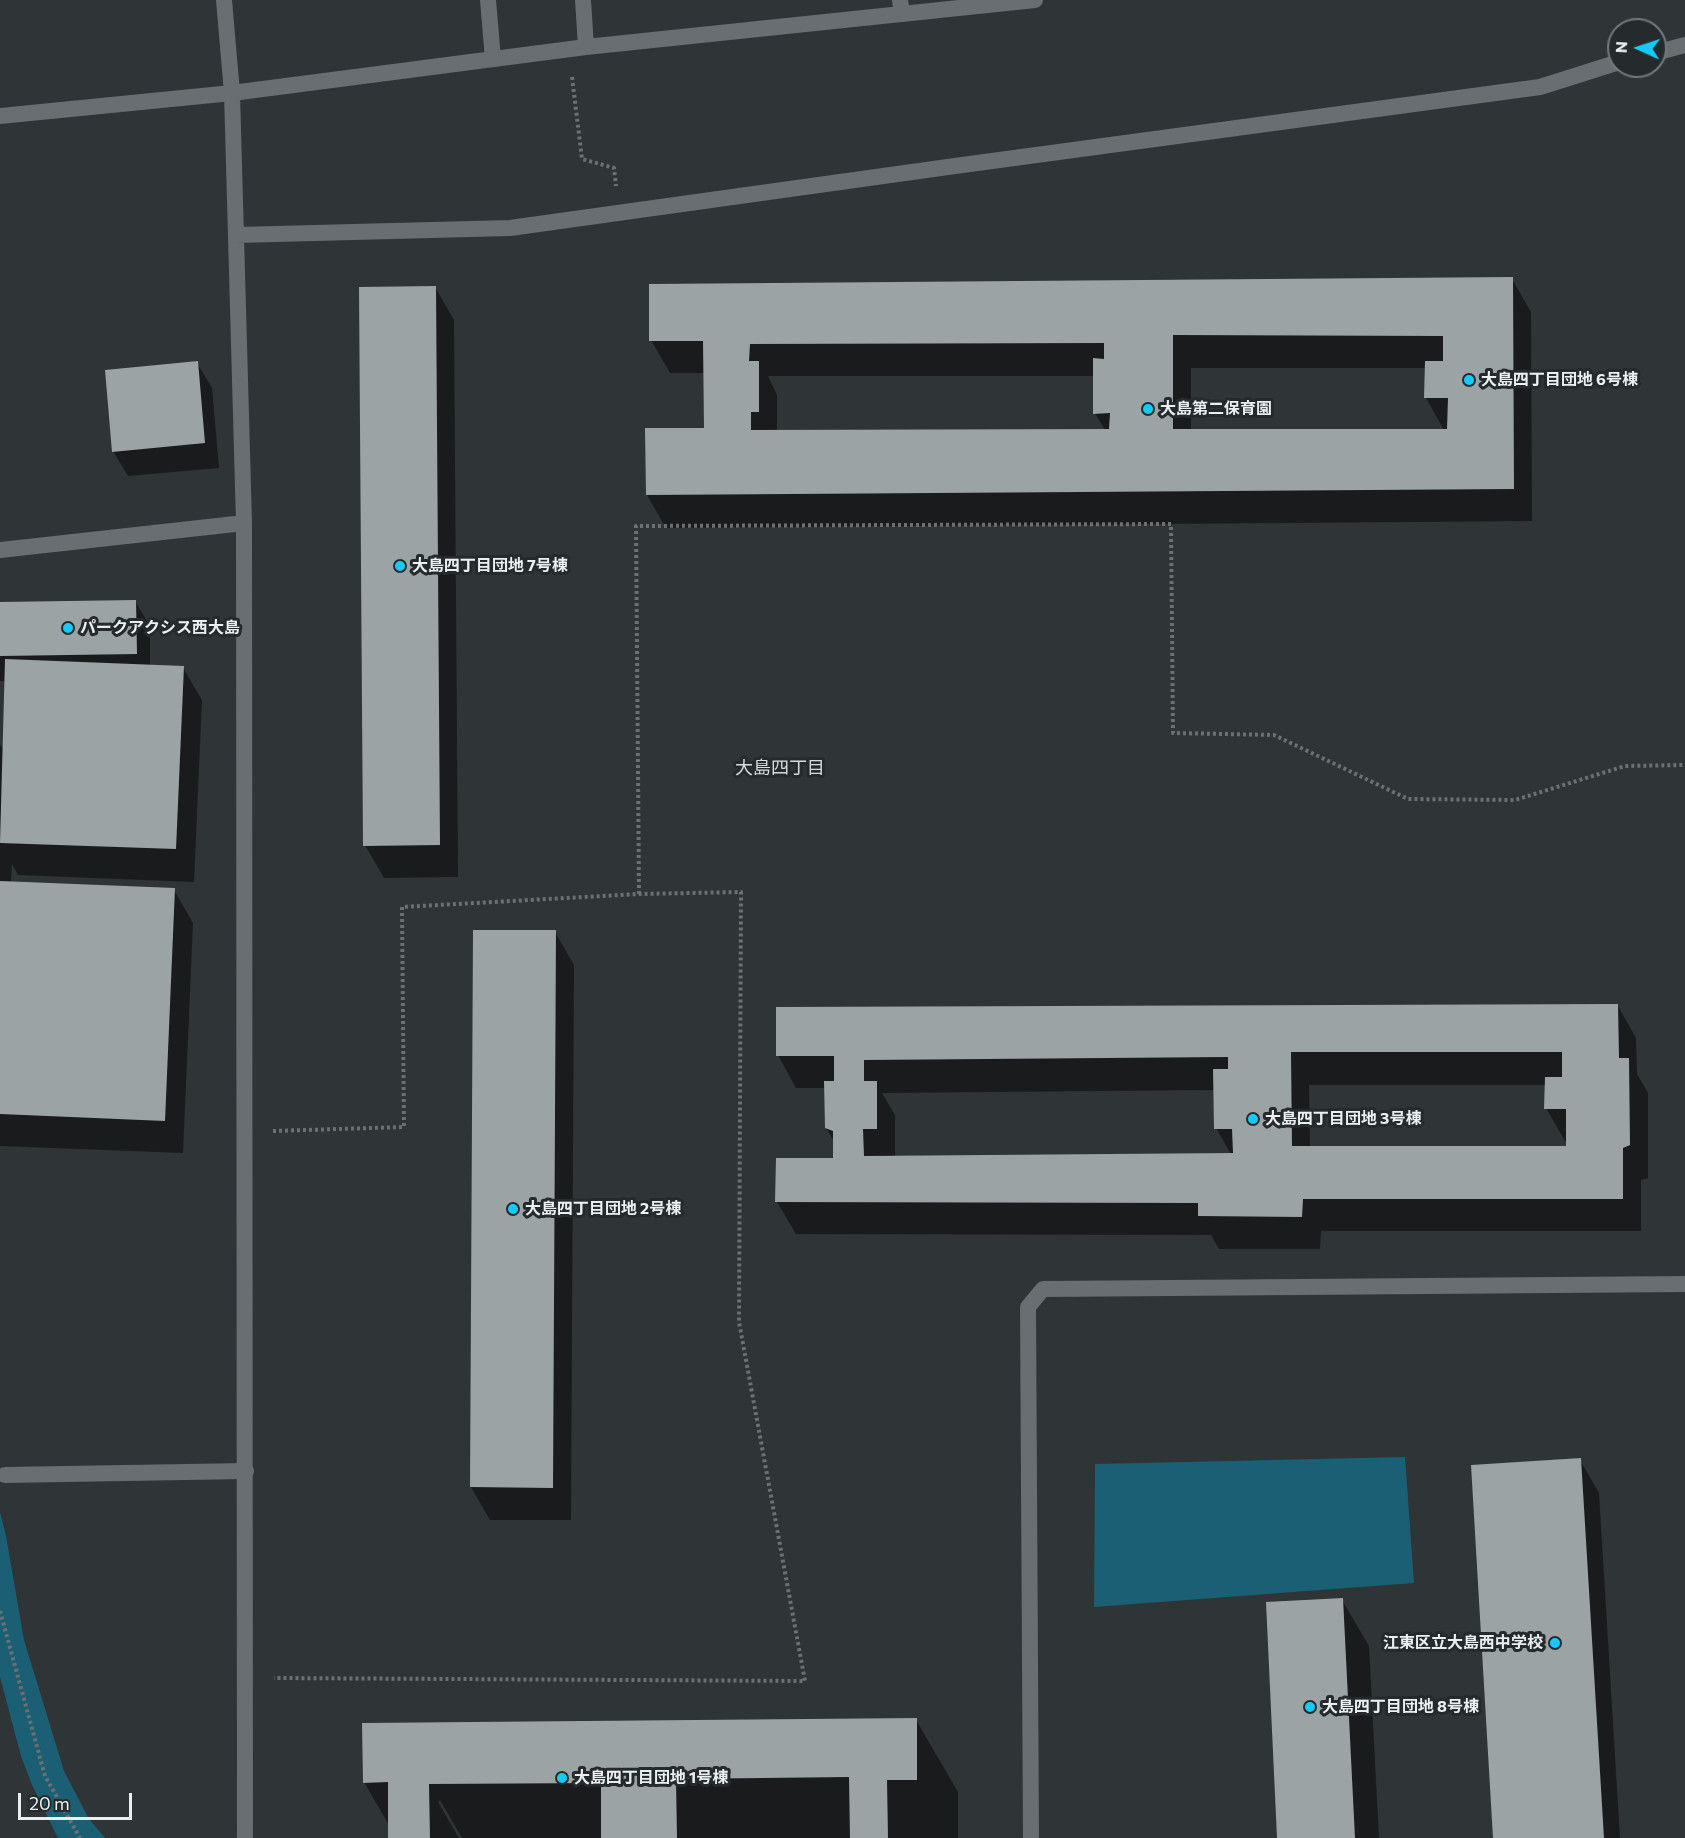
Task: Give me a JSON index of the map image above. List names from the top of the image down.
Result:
{
  "districts": ["大島四丁目"],
  "places": [
    "大島四丁目団地 6号棟",
    "大島第二保育園",
    "大島四丁目団地 7号棟",
    "パークアクシス西大島",
    "大島四丁目団地 3号棟",
    "大島四丁目団地 2号棟",
    "江東区立大島西中学校",
    "大島四丁目団地 8号棟",
    "大島四丁目団地 1号棟"
  ],
  "scale_bar": "20 m",
  "north": "left"
}
